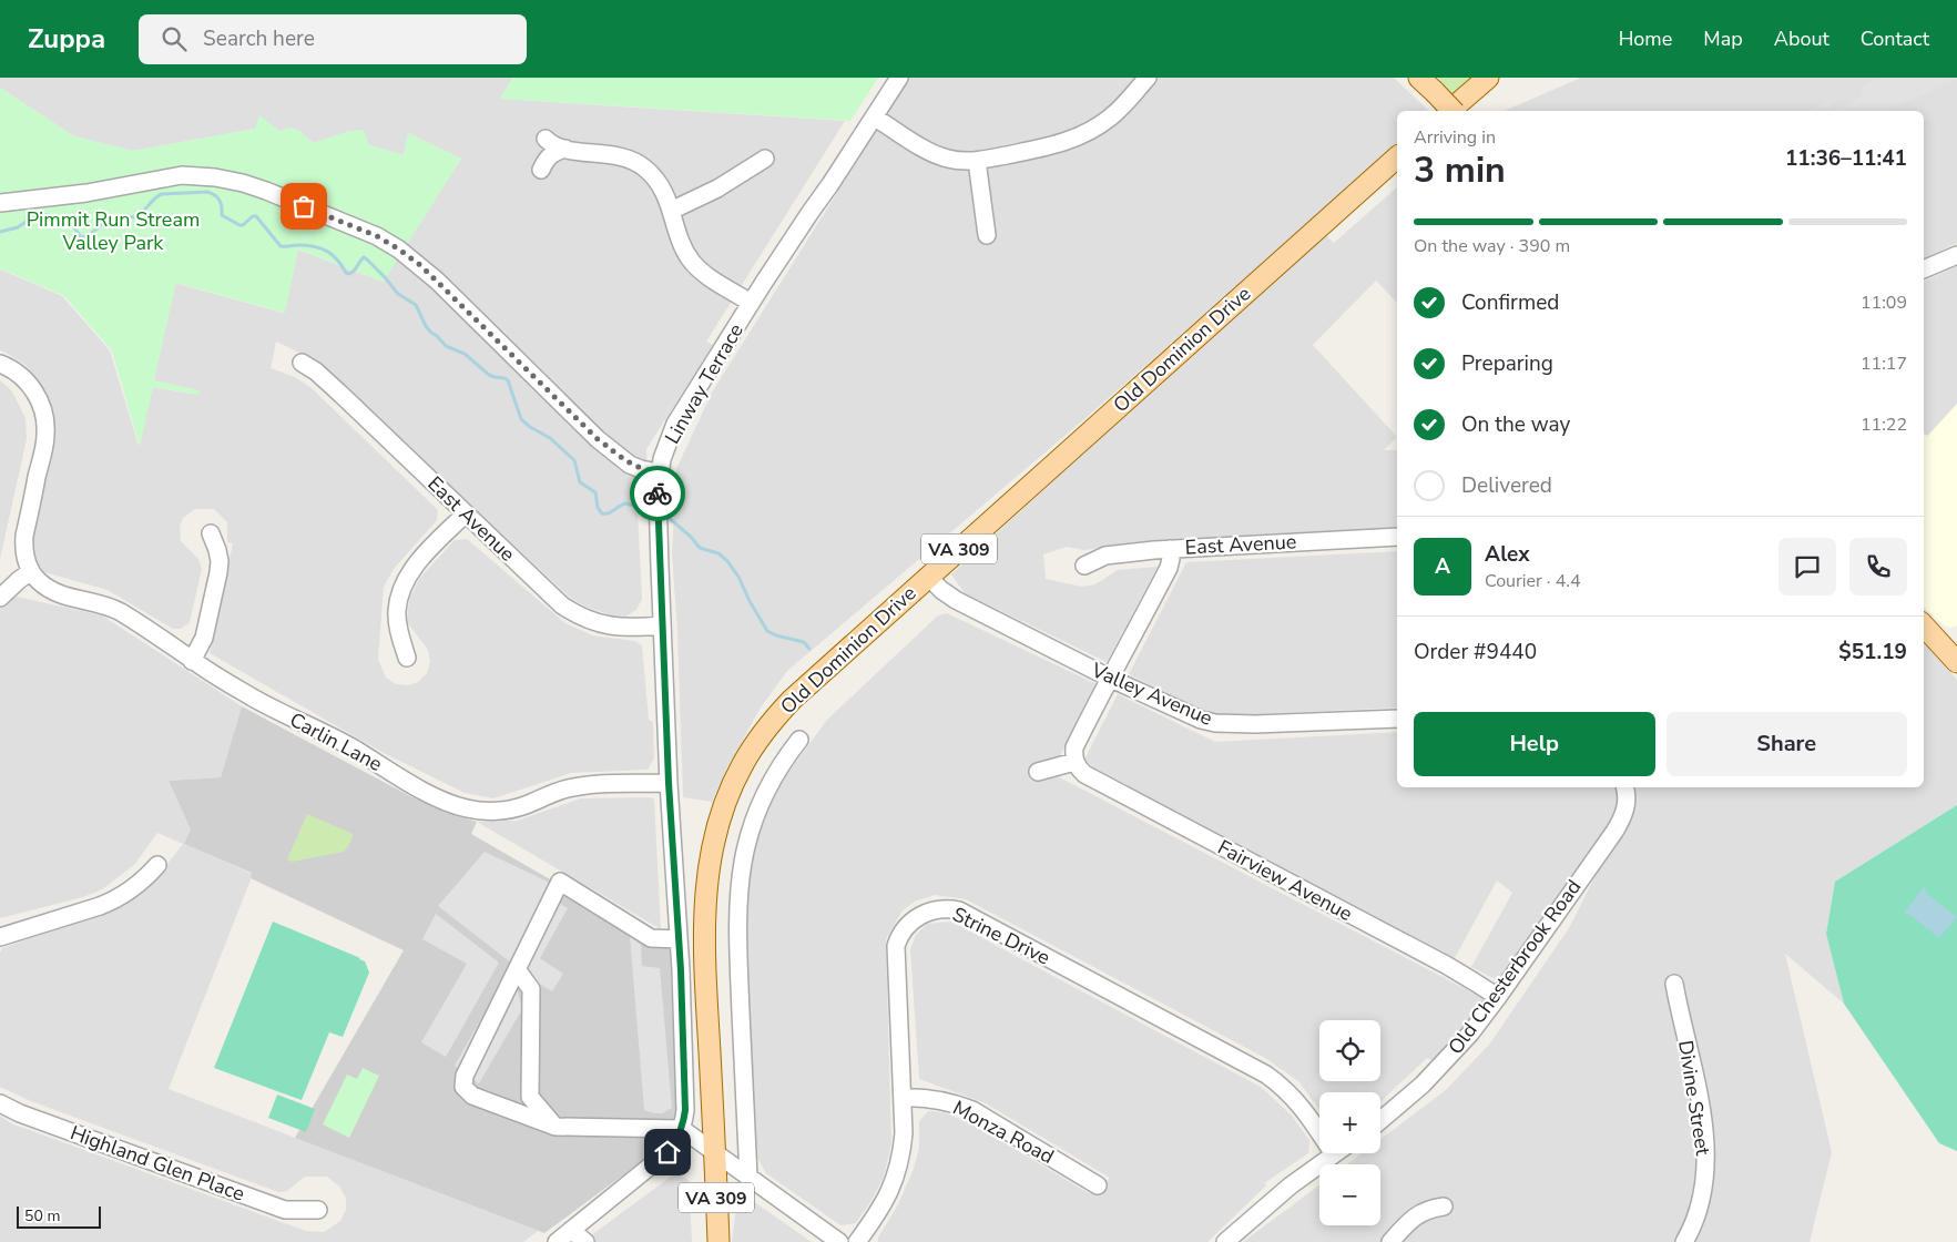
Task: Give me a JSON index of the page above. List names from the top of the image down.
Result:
{
  "streets": {
    "main road": ["Old Dominion Drive", "VA 309"],
    "street": [
      "Linway Terrace",
      "East Avenue",
      "Valley Avenue",
      "Carlin Lane",
      "Fairview Avenue",
      "Strine Drive",
      "Old Chesterbrook Road",
      "Divine Street",
      "Monza Road",
      "Highland Glen Place"
    ]
  },
  "crossings": [
    ["Old Dominion Drive", "Valley Avenue"],
    ["Linway Terrace", "East Avenue"],
    ["Linway Terrace", "Carlin Lane"],
    ["Fairview Avenue", "Old Chesterbrook Road"],
    ["Strine Drive", "Monza Road"]
  ],
  "parks": ["Pimmit Run Stream Valley Park"],
  "scale_bar": "50 m",
  "page": {
    "header": "Zuppa",
    "search": "Search here",
    "nav": [
      "Home",
      "Map",
      "About",
      "Contact"
    ],
    "heading": ["3 min", "Arriving in", "11:36–11:41"],
    "panel": [
      "Alex",
      "Courier · 4.4",
      "Order #9440",
      "$51.19"
    ],
    "bar": "On the way · 390 m",
    "list": [
      ["Confirmed", "11:09"],
      ["Preparing", "11:17"],
      ["On the way", "11:22"],
      "Delivered"
    ],
    "round": "A",
    "buttons": ["Help", "Share"],
    "map_buttons": ["+", "−"],
    "scale": "50 m"
  }
}
